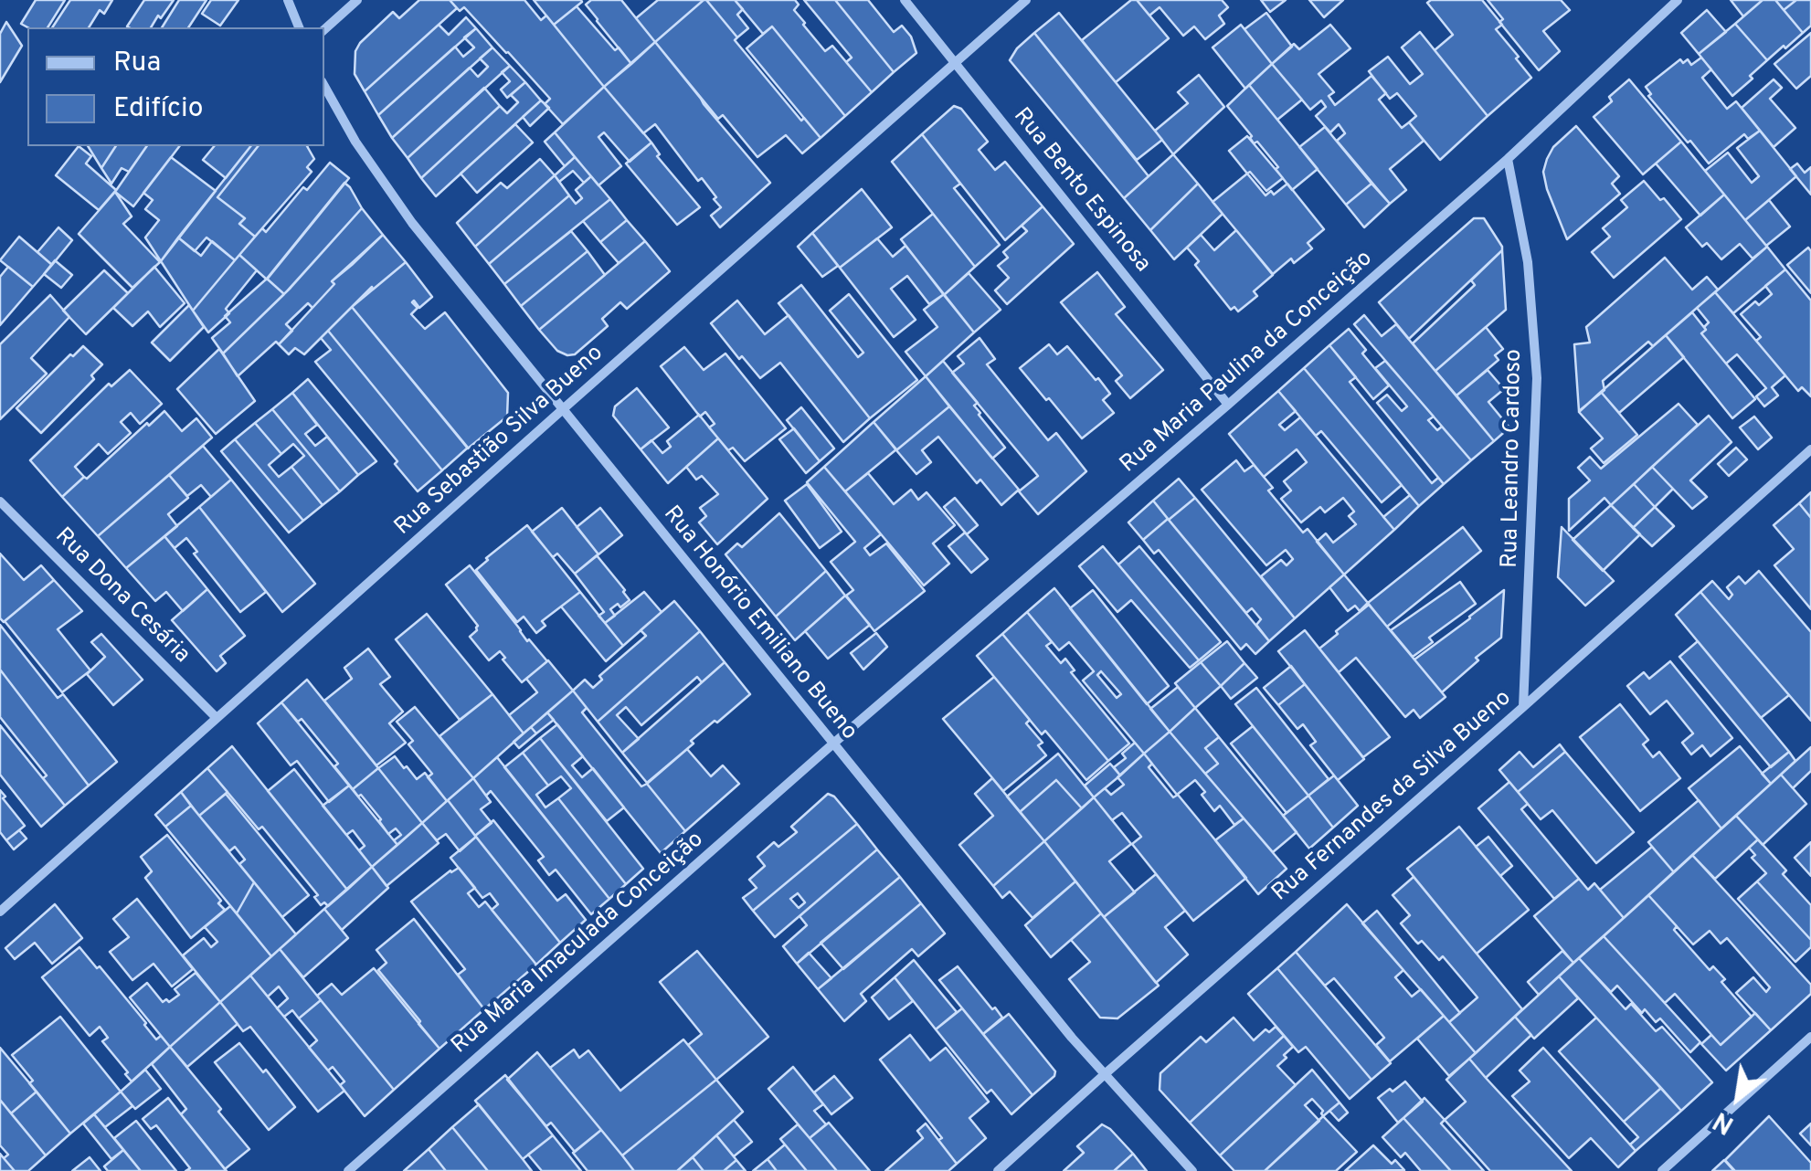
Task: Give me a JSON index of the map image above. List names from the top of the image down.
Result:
{
  "streets": {
    "street": [
      "Rua Bento Espinosa",
      "Rua Maria Paulina da Conceição",
      "Rua Sebastião Silva Bueno",
      "Rua Leandro Cardoso",
      "Rua Dona Cesária",
      "Rua Honório Emiliano Bueno",
      "Rua Fernandes da Silva Bueno",
      "Rua Maria Imaculada Conceição"
    ]
  },
  "crossings": [
    ["Rua Bento Espinosa", "Rua Maria Paulina da Conceição"],
    ["Rua Bento Espinosa", "Rua Sebastião Silva Bueno"],
    ["Rua Maria Paulina da Conceição", "Rua Leandro Cardoso"],
    ["Rua Maria Paulina da Conceição", "Rua Honório Emiliano Bueno"],
    ["Rua Maria Paulina da Conceição", "Rua Maria Imaculada Conceição"],
    ["Rua Sebastião Silva Bueno", "Rua Dona Cesária"],
    ["Rua Sebastião Silva Bueno", "Rua Honório Emiliano Bueno"],
    ["Rua Leandro Cardoso", "Rua Fernandes da Silva Bueno"],
    ["Rua Honório Emiliano Bueno", "Rua Fernandes da Silva Bueno"],
    ["Rua Honório Emiliano Bueno", "Rua Maria Imaculada Conceição"]
  ],
  "legend": ["Rua", "Edifício"],
  "north": "bottom left"
}
